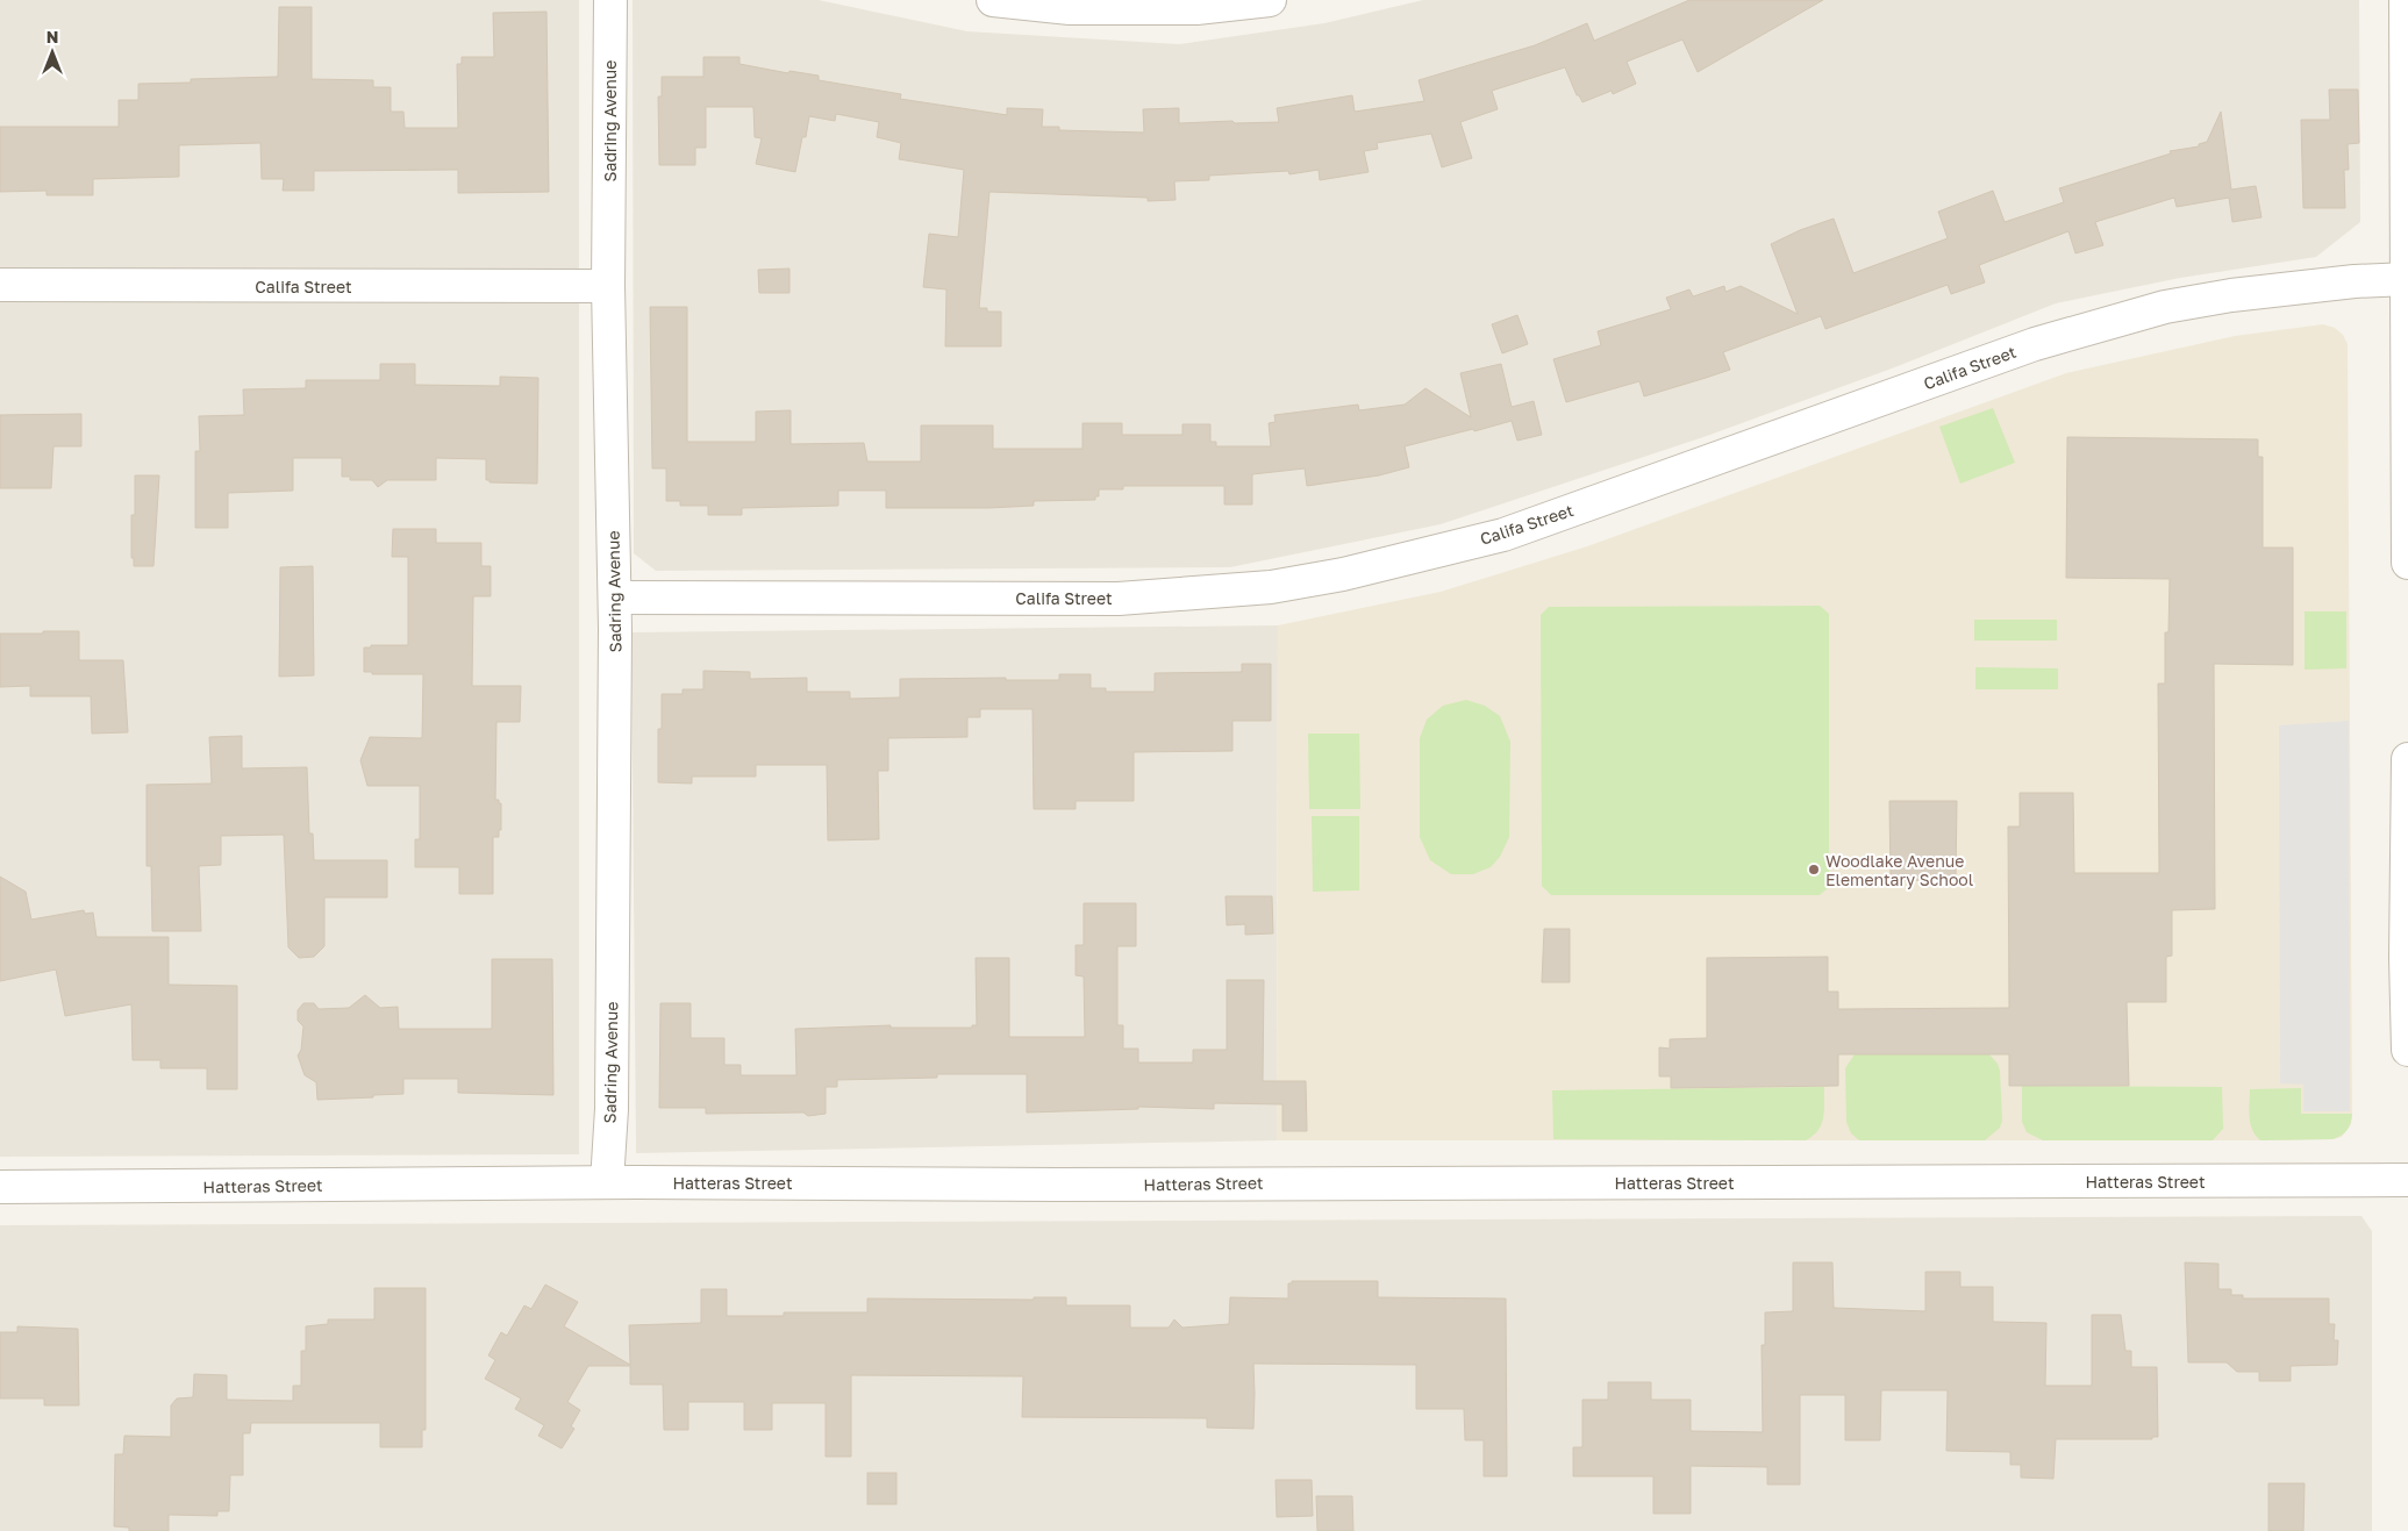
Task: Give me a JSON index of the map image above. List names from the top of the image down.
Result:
{
  "streets": {
    "street": ["Sadring Avenue", "Califa Street", "Hatteras Street"]
  },
  "crossings": [
    ["Sadring Avenue", "Califa Street"],
    ["Sadring Avenue", "Hatteras Street"]
  ],
  "places": ["Woodlake Avenue Elementary School"],
  "north": "top"
}
